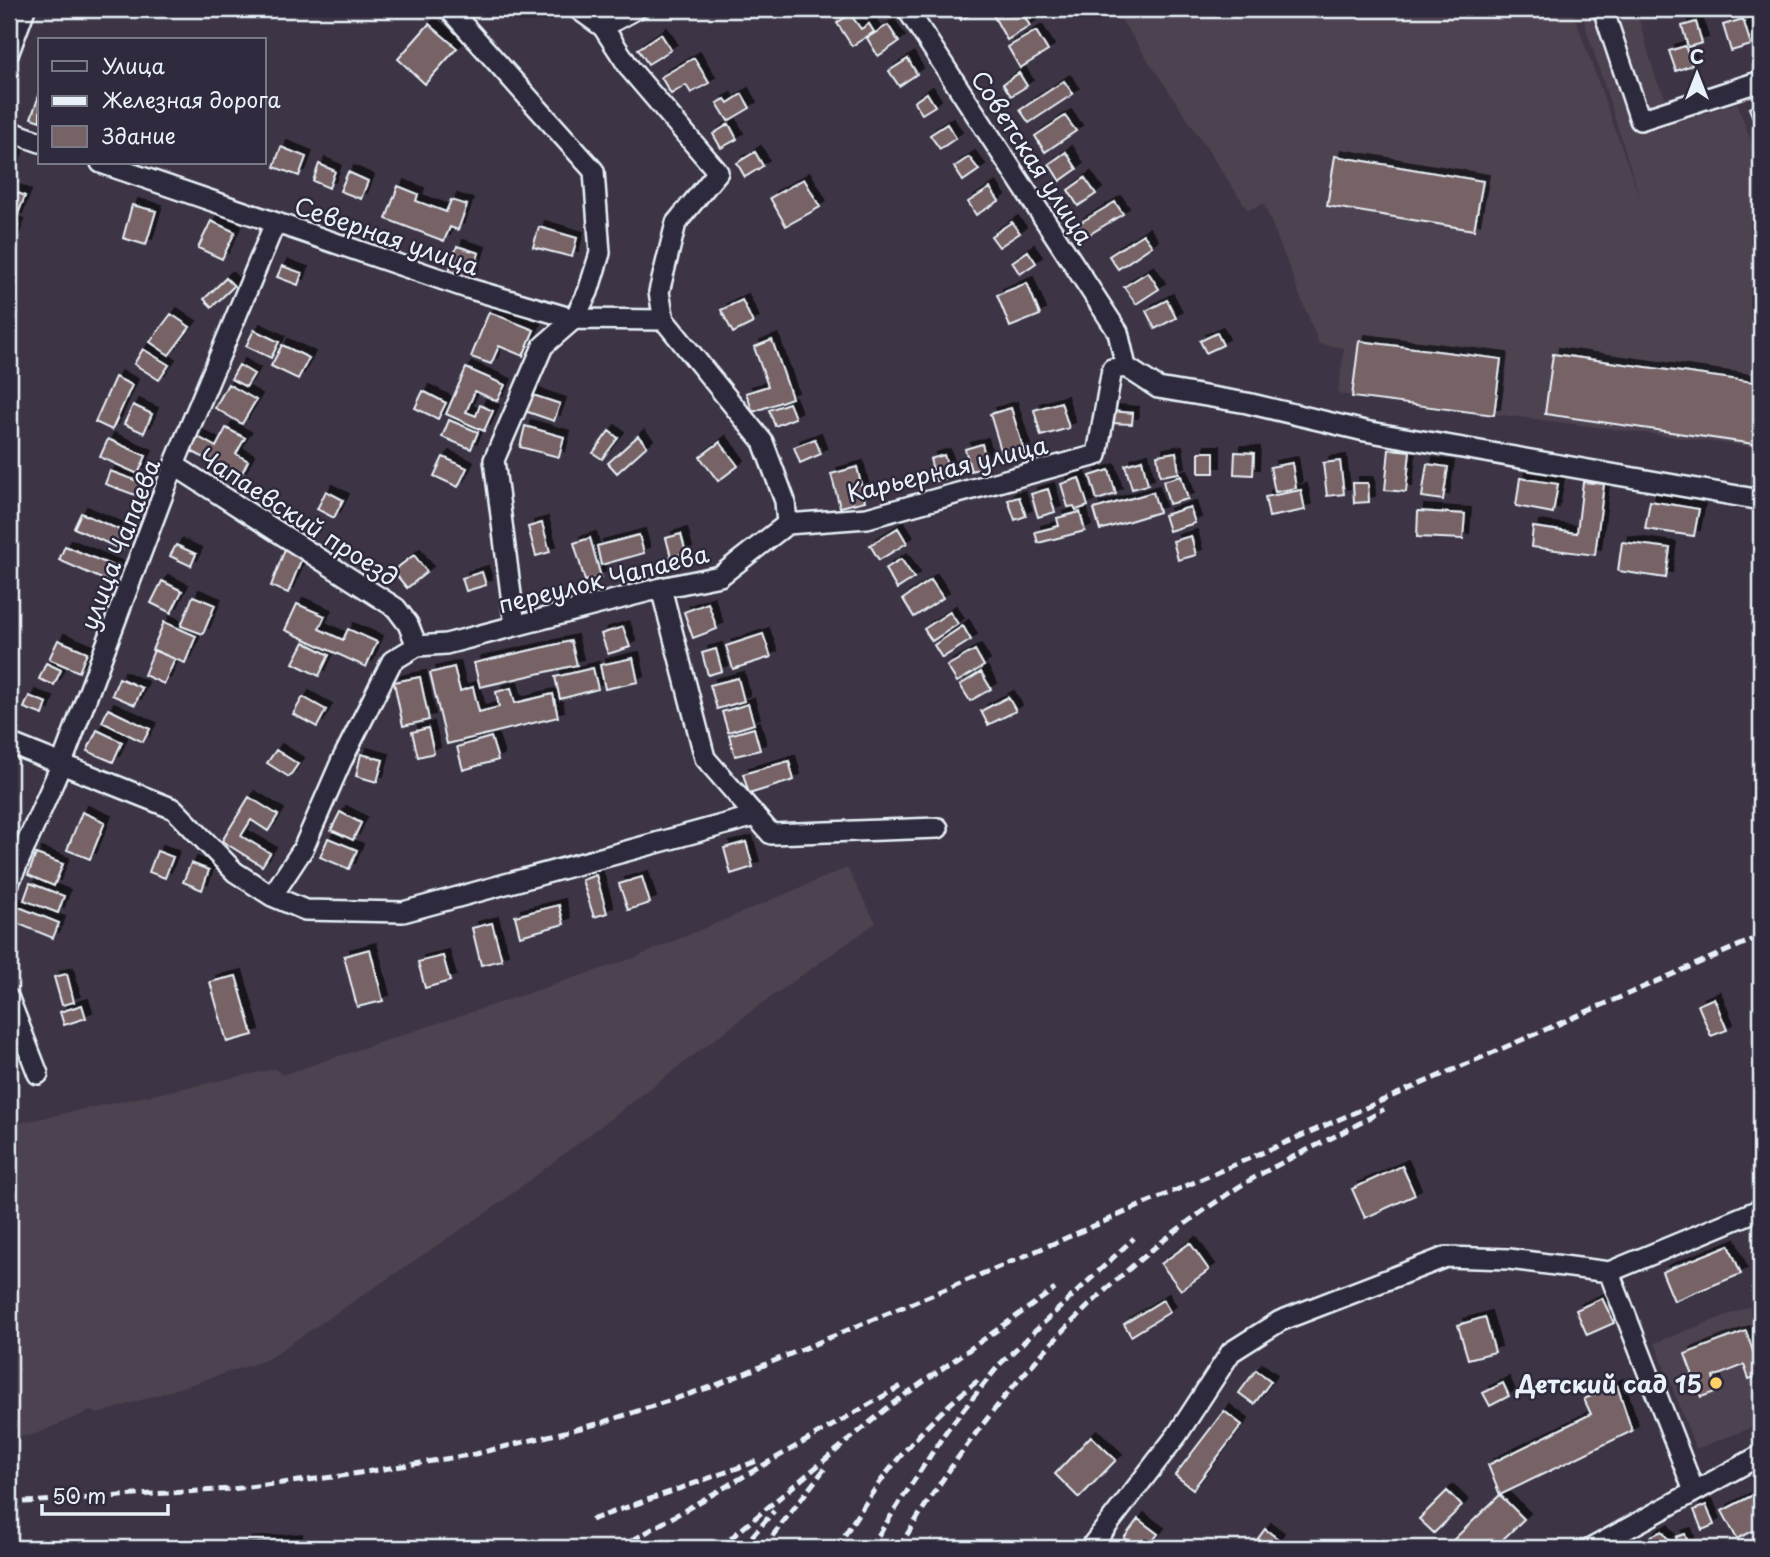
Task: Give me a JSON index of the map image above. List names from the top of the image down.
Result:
{
  "streets": {
    "street": [
      "Советская улица",
      "Северная улица",
      "Карьерная улица",
      "Чапаевский проезд",
      "улица Чапаева",
      "переулок Чапаева"
    ]
  },
  "crossings": [
    ["Советская улица", "Карьерная улица"],
    ["Северная улица", "улица Чапаева"],
    ["Карьерная улица", "переулок Чапаева"],
    ["Чапаевский проезд", "улица Чапаева"],
    ["Чапаевский проезд", "переулок Чапаева"]
  ],
  "places": ["Детский сад 15"],
  "legend": ["Улица", "Железная дорога", "Здание"],
  "scale_bar": "50 m",
  "north": "top"
}
